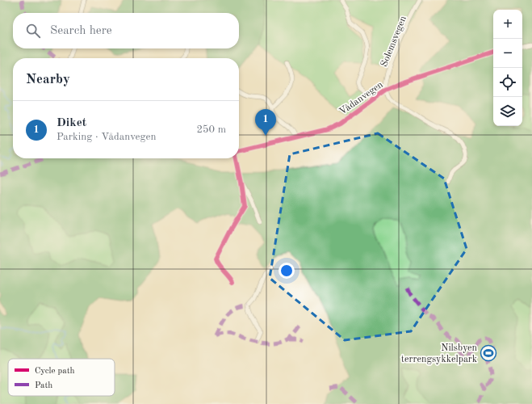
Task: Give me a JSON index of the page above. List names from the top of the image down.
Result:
{
  "streets": {
    "street": ["Solemsvegen", "Vådanvegen"]
  },
  "crossings": [
    ["Solemsvegen", "Vådanvegen"]
  ],
  "places": {
    "sports": ["Nilsbyen terrengsykkelpark"]
  },
  "legend": ["Cycle path", "Path"],
  "page": {
    "map_buttons": ["+", "−"],
    "search": "Search here",
    "heading": "Nearby",
    "list": [
      {
        "mark": "1",
        "name": "Diket",
        "note": "Parking · Vådanvegen",
        "value": "250 m"
      }
    ],
    "pins": "1"
  }
}
